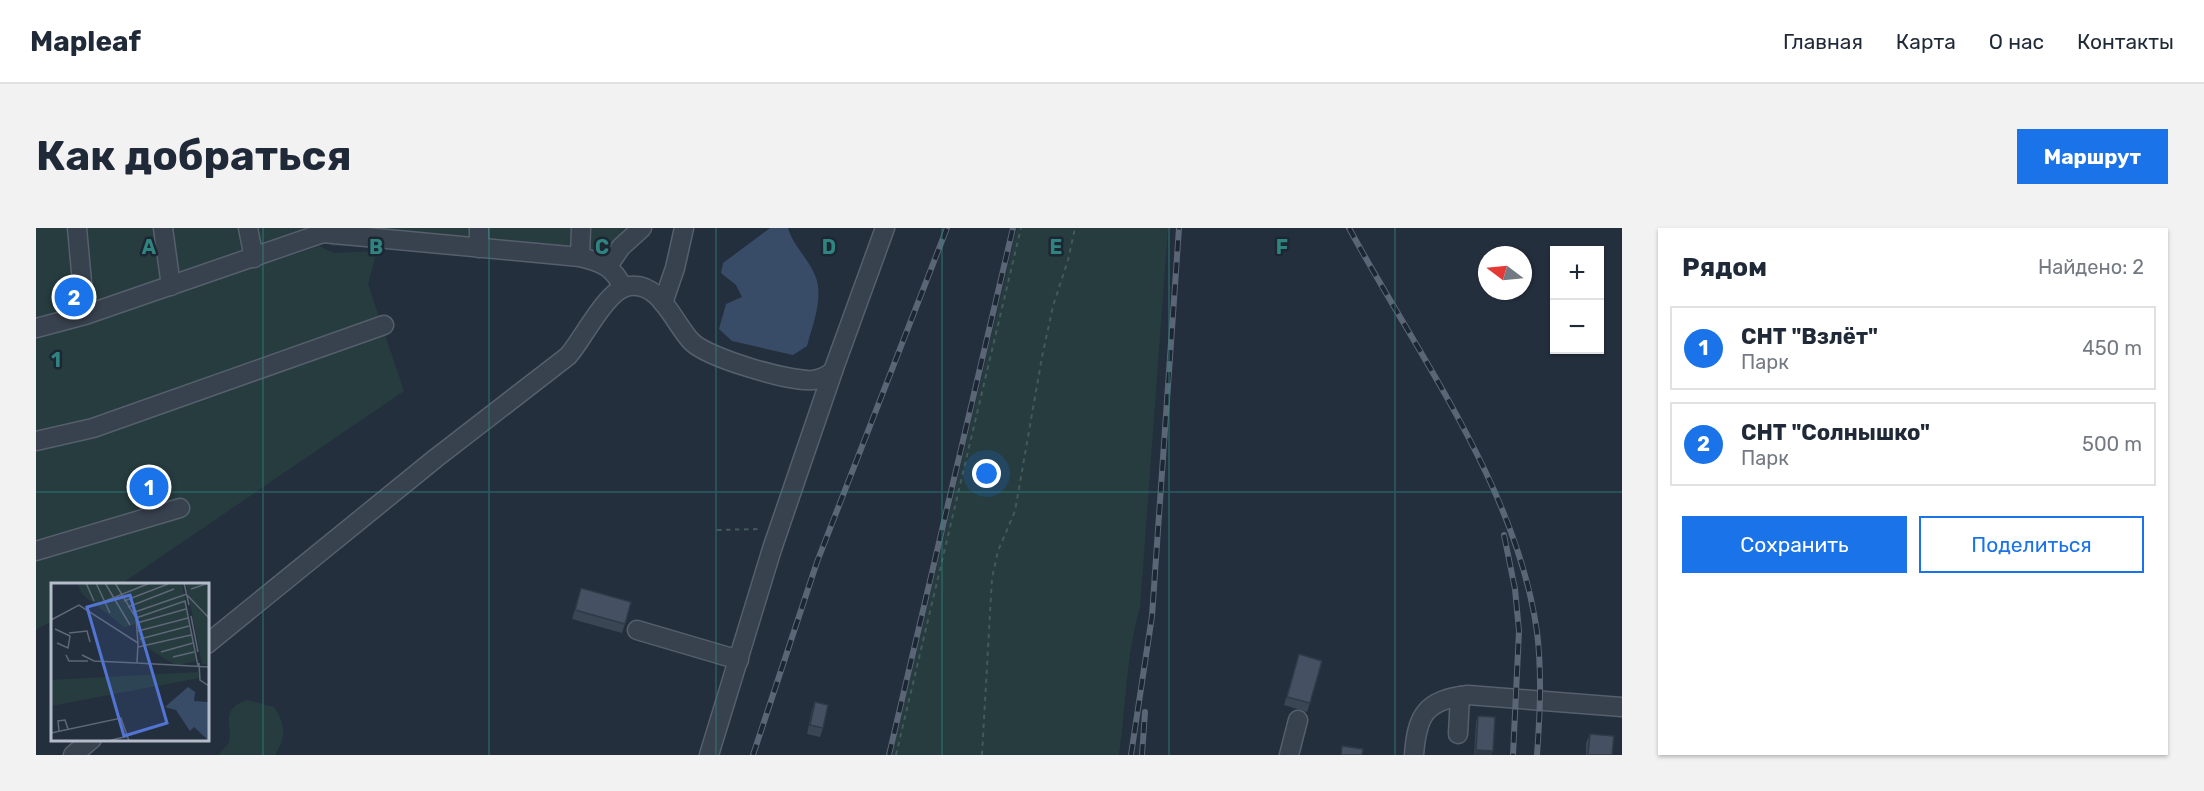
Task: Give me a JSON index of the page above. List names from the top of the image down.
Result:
{
  "north": "left",
  "page": {
    "header": "Mapleaf",
    "nav": [
      "Главная",
      "Карта",
      "О нас",
      "Контакты"
    ],
    "buttons": [
      "Маршрут",
      ["Сохранить", "Поделиться"]
    ],
    "title": "Как добраться",
    "heading": ["Рядом", "Найдено: 2"],
    "map_buttons": ["+", "−"],
    "pins": ["2", "1"],
    "list": [
      {
        "mark": "1",
        "name": "СНТ \"Взлёт\"",
        "note": "Парк",
        "value": "450 m"
      },
      {
        "mark": "2",
        "name": "СНТ \"Солнышко\"",
        "note": "Парк",
        "value": "500 m"
      }
    ]
  },
  "grid": {
    "columns": [
      "A",
      "B",
      "C",
      "D",
      "E",
      "F"
    ],
    "rows": ["1"]
  }
}
